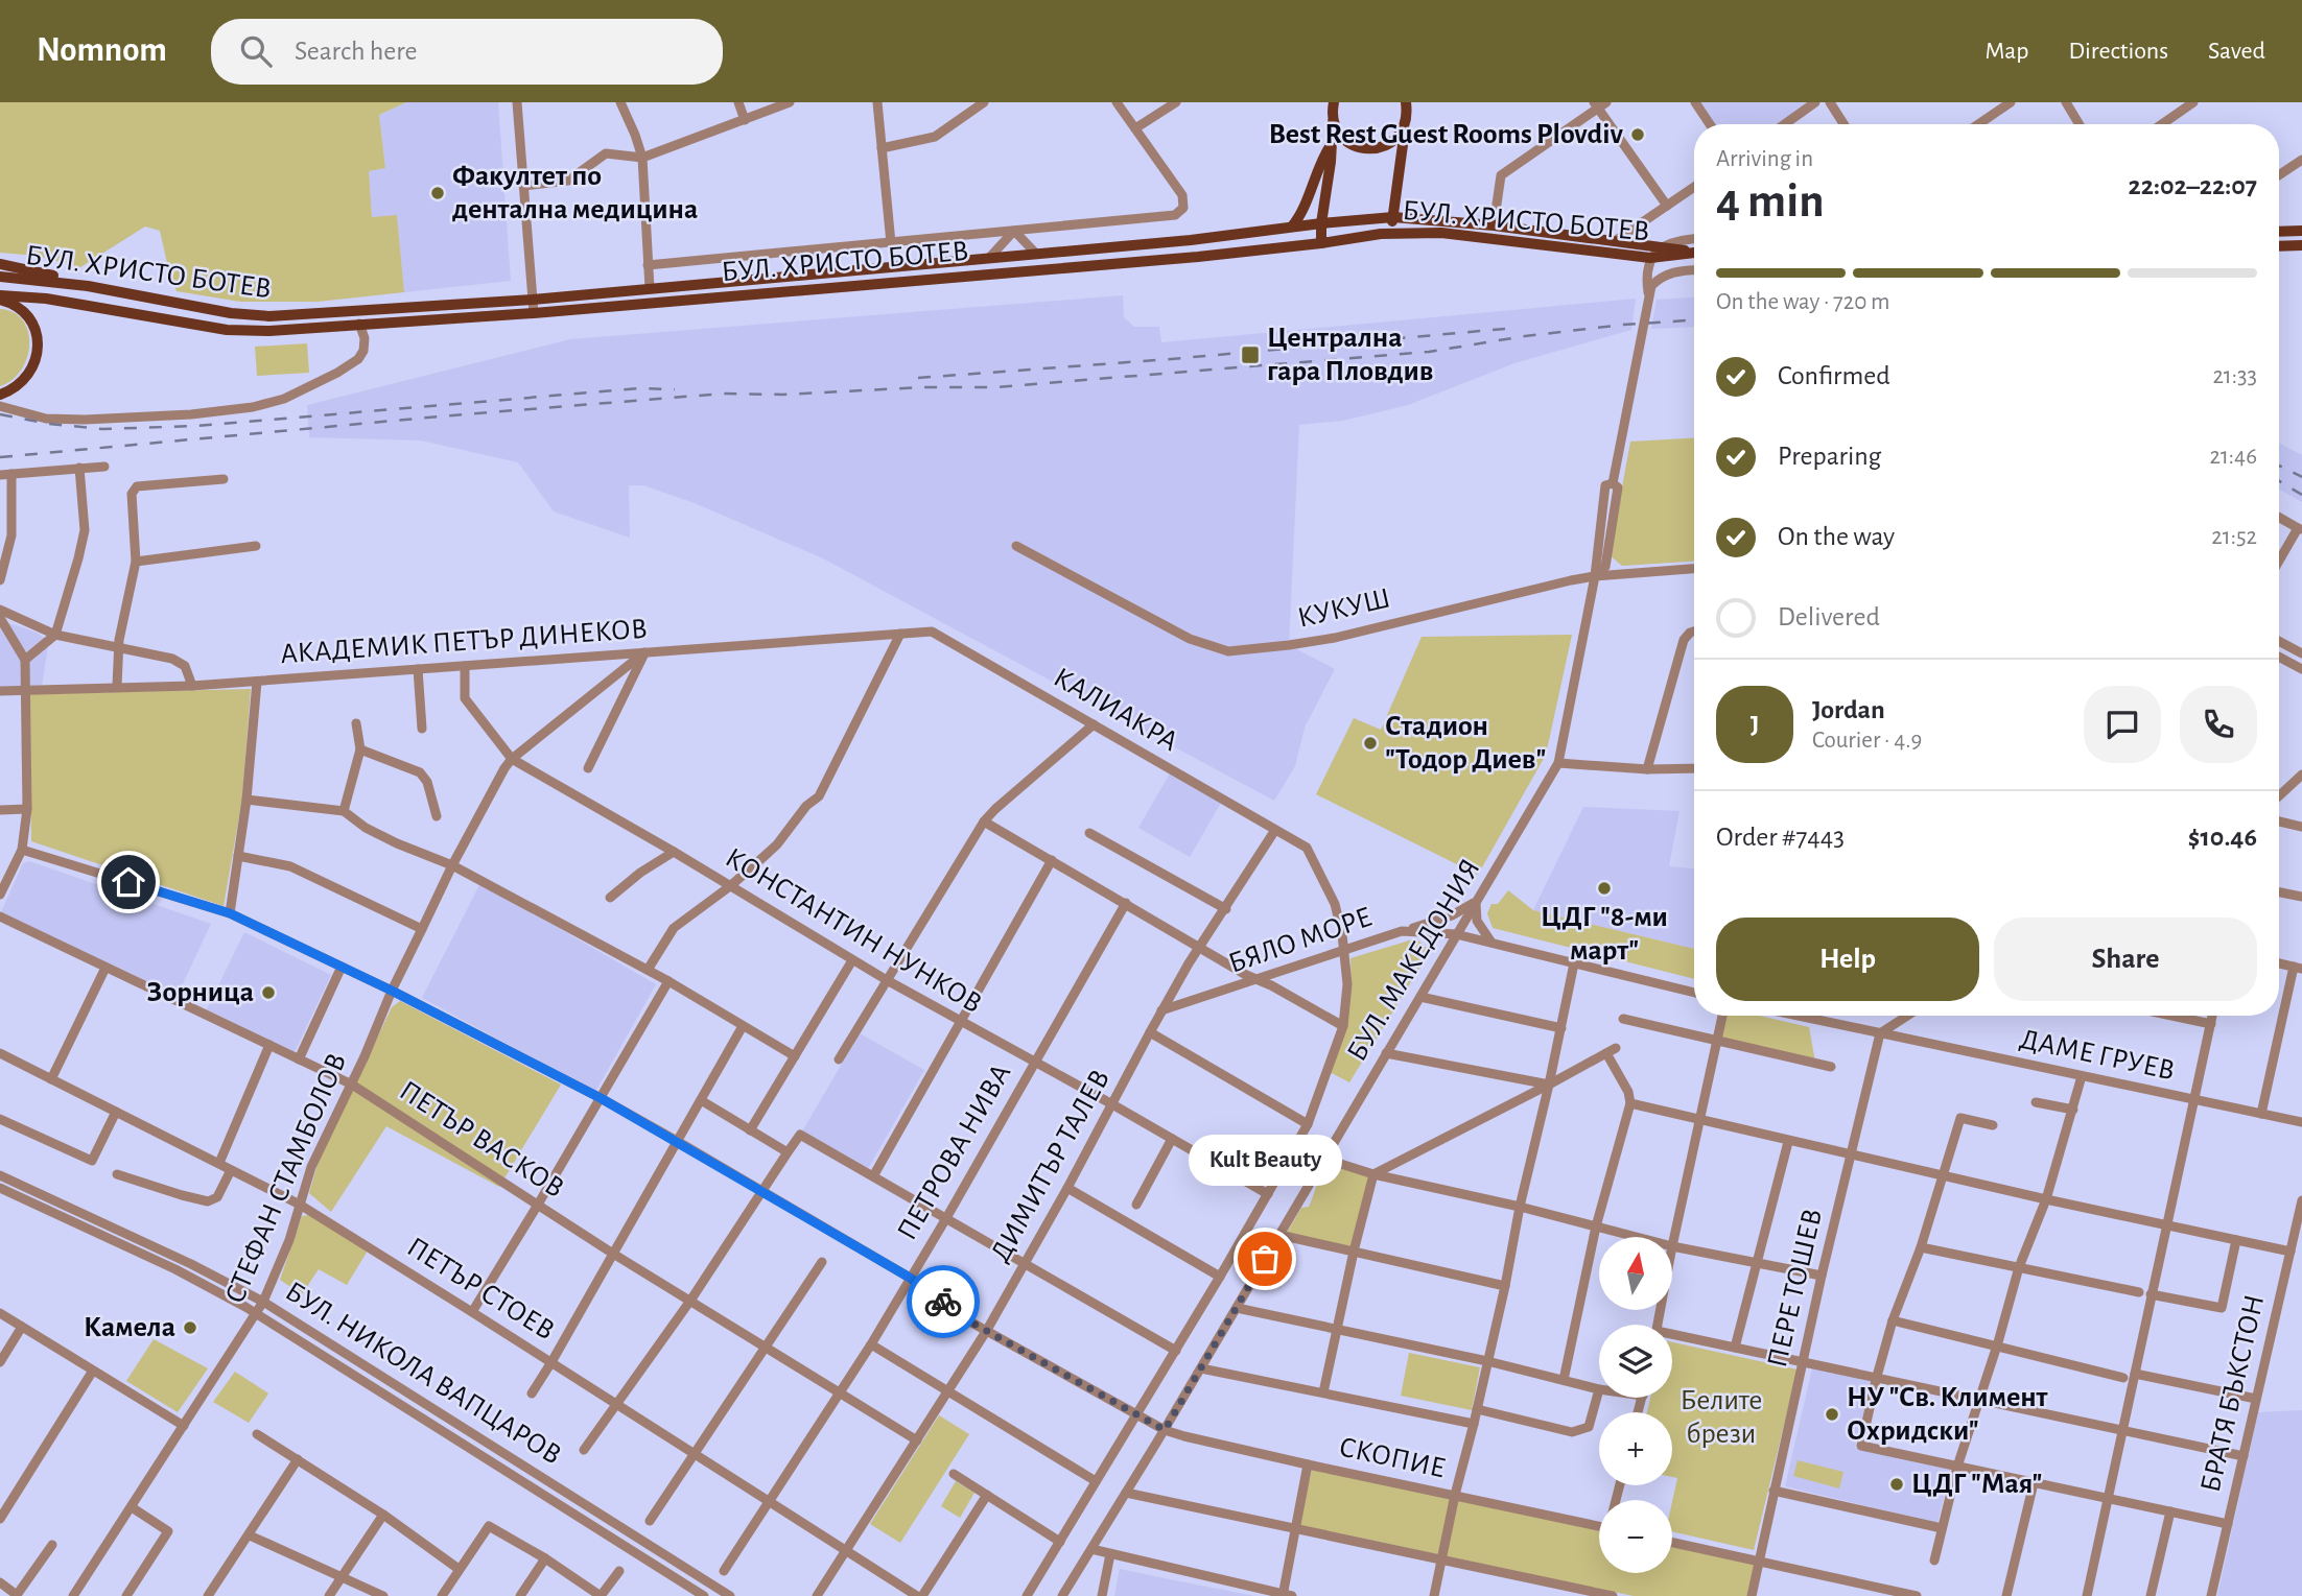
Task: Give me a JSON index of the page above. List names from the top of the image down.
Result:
{
  "streets": {
    "main road": ["БУЛ. ХРИСТО БОТЕВ"],
    "street": [
      "КУКУШ",
      "АКАДЕМИК ПЕТЪР ДИНЕКОВ",
      "КАЛИАКРА",
      "КОНСТАНТИН НУНКОВ",
      "БЯЛО МОРЕ",
      "БУЛ. МАКЕДОНИЯ",
      "ДАМЕ ГРУЕВ",
      "ПЕТЪР ВАСКОВ",
      "ПЕТРОВА НИВА",
      "ДИМИТЪР ТАЛЕВ",
      "СТЕФАН СТАМБОЛОВ",
      "ПЕРЕ ТОШЕВ",
      "ПЕТЪР СТОЕВ",
      "БУЛ. НИКОЛА ВАПЦАРОВ",
      "БРАТЯ БЪКСТОН",
      "СКОПИЕ"
    ]
  },
  "crossings": [
    ["КУКУШ", "БУЛ. МАКЕДОНИЯ"],
    ["АКАДЕМИК ПЕТЪР ДИНЕКОВ", "КАЛИАКРА"],
    ["АКАДЕМИК ПЕТЪР ДИНЕКОВ", "КОНСТАНТИН НУНКОВ"],
    ["АКАДЕМИК ПЕТЪР ДИНЕКОВ", "СТЕФАН СТАМБОЛОВ"],
    ["КАЛИАКРА", "БЯЛО МОРЕ"],
    ["КАЛИАКРА", "БУЛ. МАКЕДОНИЯ"],
    ["КАЛИАКРА", "ДИМИТЪР ТАЛЕВ"],
    ["КОНСТАНТИН НУНКОВ", "БУЛ. МАКЕДОНИЯ"],
    ["КОНСТАНТИН НУНКОВ", "ПЕТРОВА НИВА"],
    ["КОНСТАНТИН НУНКОВ", "ДИМИТЪР ТАЛЕВ"],
    ["КОНСТАНТИН НУНКОВ", "СТЕФАН СТАМБОЛОВ"],
    ["БЯЛО МОРЕ", "БУЛ. МАКЕДОНИЯ"],
    ["БЯЛО МОРЕ", "ДИМИТЪР ТАЛЕВ"],
    ["БУЛ. МАКЕДОНИЯ", "СКОПИЕ"],
    ["ДАМЕ ГРУЕВ", "ПЕРЕ ТОШЕВ"],
    ["ПЕТЪР ВАСКОВ", "ПЕТРОВА НИВА"],
    ["ПЕТЪР ВАСКОВ", "ДИМИТЪР ТАЛЕВ"],
    ["ПЕТЪР ВАСКОВ", "СТЕФАН СТАМБОЛОВ"],
    ["ПЕТРОВА НИВА", "ПЕТЪР СТОЕВ"],
    ["ПЕТРОВА НИВА", "СКОПИЕ"],
    ["ДИМИТЪР ТАЛЕВ", "ПЕТЪР СТОЕВ"],
    ["ДИМИТЪР ТАЛЕВ", "СКОПИЕ"],
    ["СТЕФАН СТАМБОЛОВ", "ПЕТЪР СТОЕВ"],
    ["СТЕФАН СТАМБОЛОВ", "БУЛ. НИКОЛА ВАПЦАРОВ"],
    ["СТЕФАН СТАМБОЛОВ", "СКОПИЕ"]
  ],
  "parks": ["Белите брези"],
  "places": {
    "other": [
      "Best Rest Guest Rooms Plovdiv",
      "Факултет по дентална медицина",
      "Стадион \"Тодор Диев\"",
      "ЦДГ \"8-ми март\"",
      "Зорница",
      "Kult Beauty",
      "Камела",
      "НУ \"Св. Климент Охридски\"",
      "ЦДГ \"Мая\""
    ],
    "transit": ["Централна гара Пловдив"]
  },
  "north": "top",
  "page": {
    "header": "Nomnom",
    "search": "Search here",
    "nav": ["Map", "Directions", "Saved"],
    "heading": ["4 min", "Arriving in", "22:02–22:07"],
    "panel": [
      "Jordan",
      "Courier · 4.9",
      "Order #7443",
      "$10.46"
    ],
    "bar": "On the way · 720 m",
    "list": [
      ["Confirmed", "21:33"],
      ["Preparing", "21:46"],
      ["On the way", "21:52"],
      "Delivered"
    ],
    "round": "J",
    "buttons": ["Help", "Share"],
    "bubble": "Kult Beauty",
    "map_buttons": ["+", "−"]
  }
}
